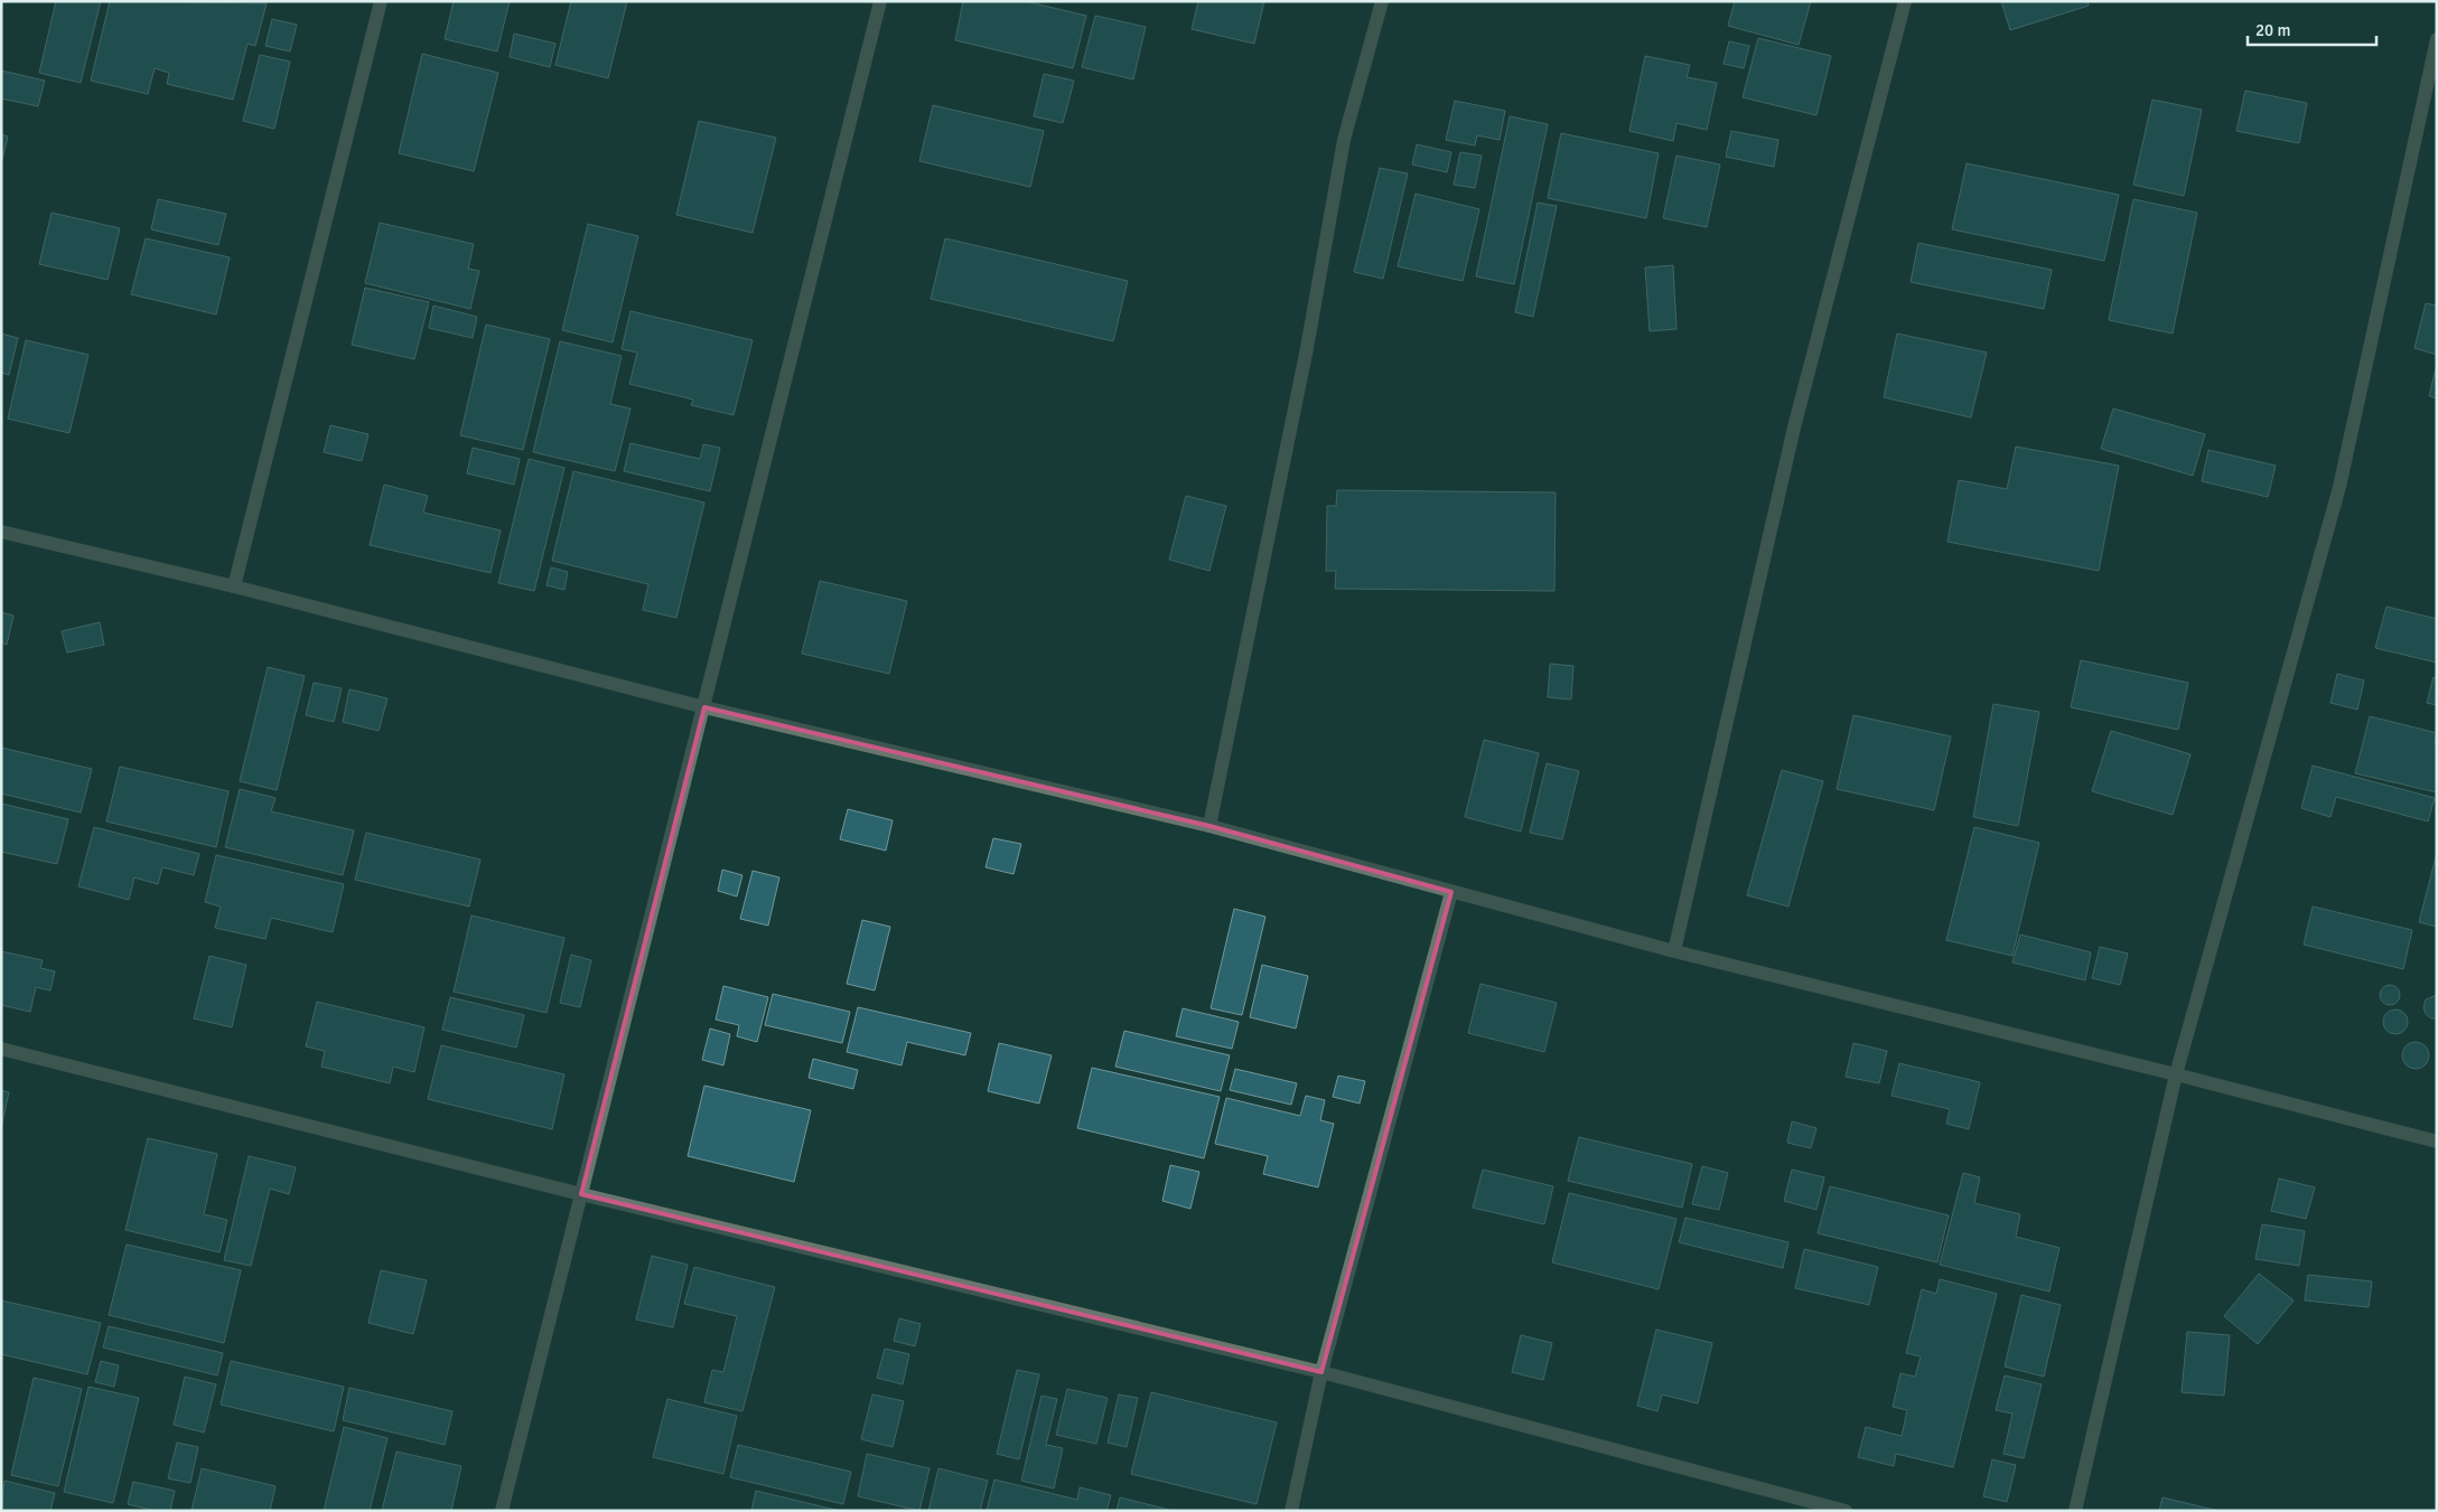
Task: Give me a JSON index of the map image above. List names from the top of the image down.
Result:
{
  "scale_bar": "20 m"
}
